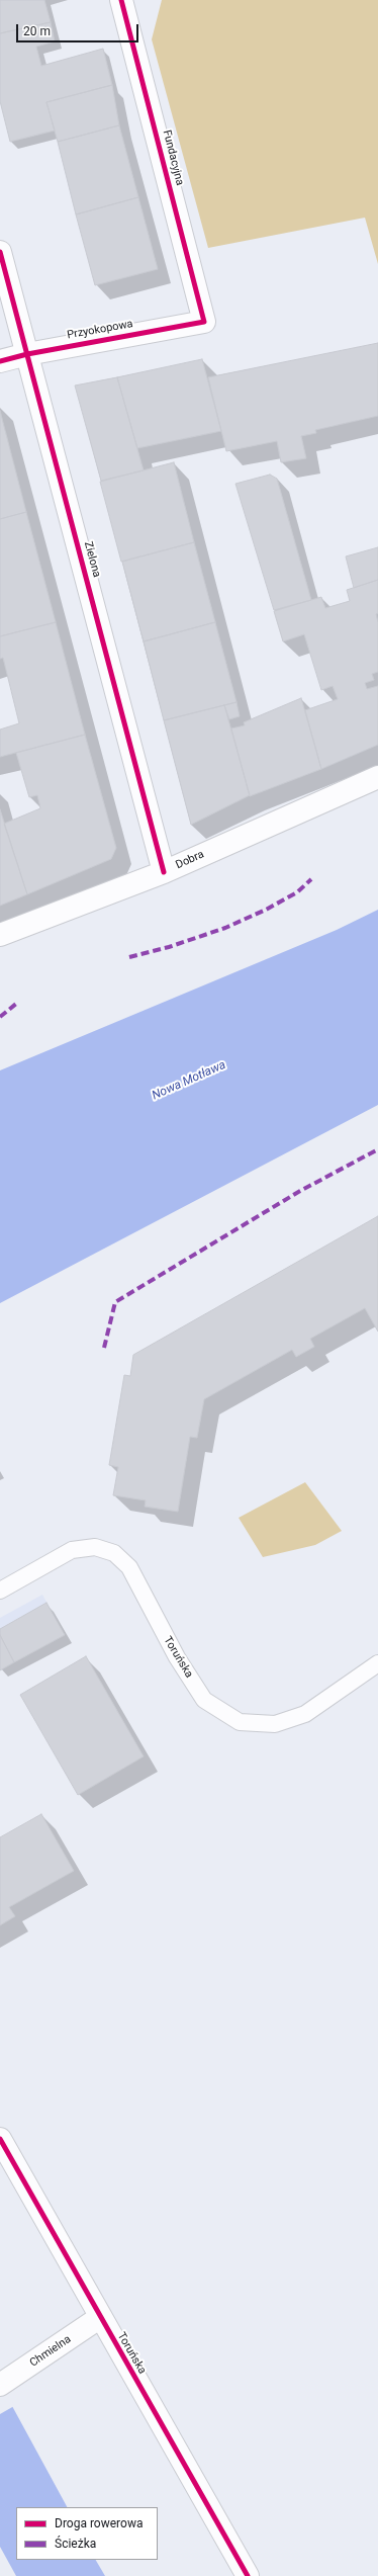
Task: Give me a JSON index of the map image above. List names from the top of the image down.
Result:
{
  "streets": {
    "street": [
      "Fundacyjna",
      "Przyokopowa",
      "Zielona",
      "Dobra",
      "Toruńska",
      "Chmielna"
    ]
  },
  "crossings": [
    ["Fundacyjna", "Przyokopowa"],
    ["Przyokopowa", "Zielona"],
    ["Zielona", "Dobra"],
    ["Toruńska", "Chmielna"]
  ],
  "water": ["Nowa Motława"],
  "legend": ["Droga rowerowa", "Ścieżka"],
  "scale_bar": "20 m"
}
